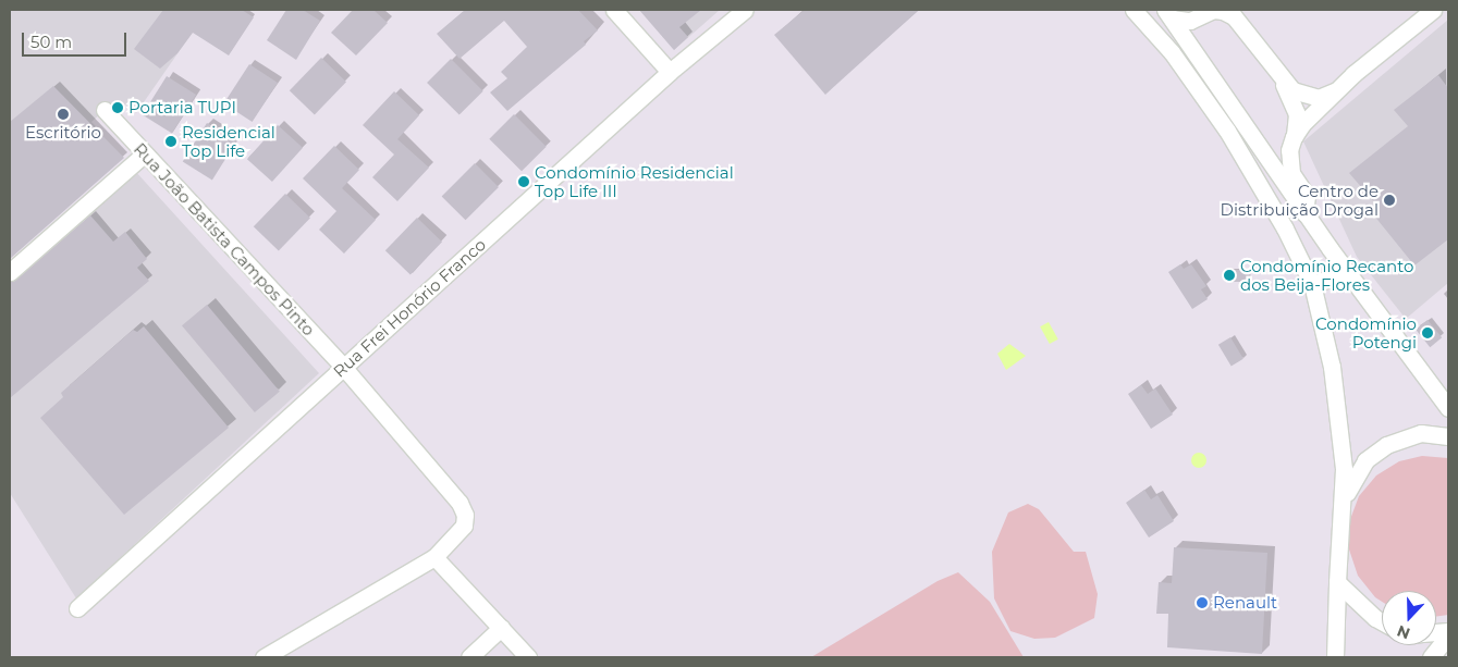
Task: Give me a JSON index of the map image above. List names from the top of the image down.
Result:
{
  "streets": {
    "street": ["Rua João Batista Campos Pinto", "Rua Frei Honório Franco"]
  },
  "crossings": [
    ["Rua João Batista Campos Pinto", "Rua Frei Honório Franco"]
  ],
  "places": [
    "Portaria TUPI",
    "Escritório",
    "Residencial Top Life",
    "Condomínio Residencial Top Life III",
    "Centro de Distribuição Drogal",
    "Condomínio Recanto dos Beija-Flores",
    "Condomínio Potengi",
    "Renault"
  ],
  "scale_bar": "50 m",
  "north": "bottom"
}
